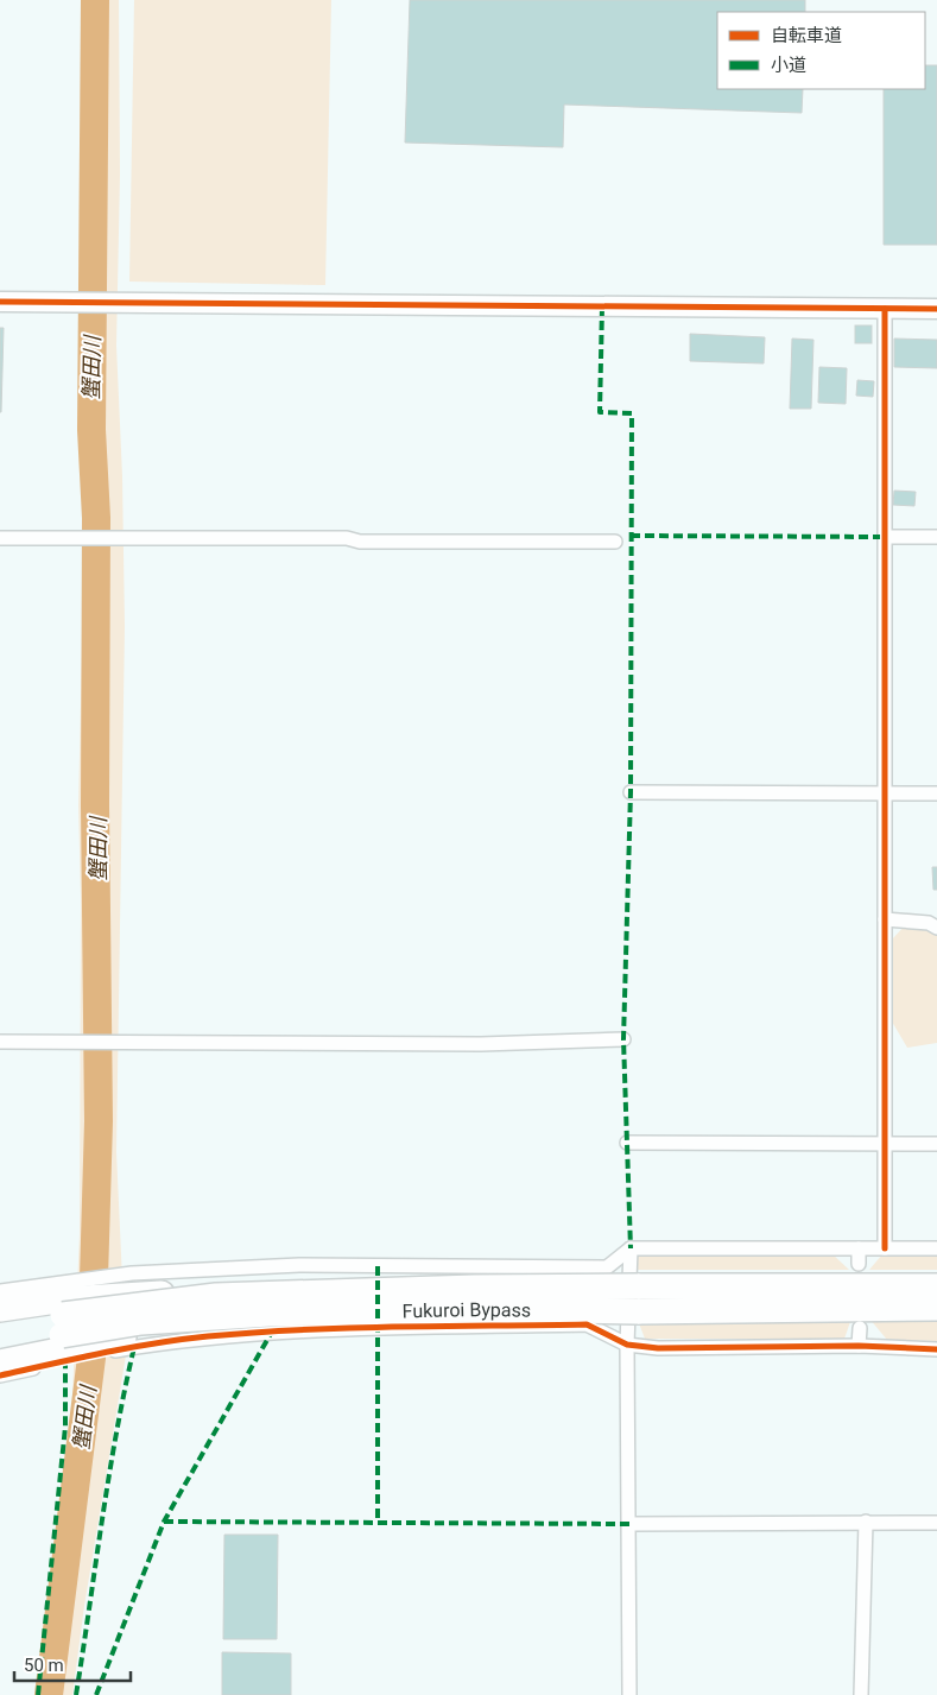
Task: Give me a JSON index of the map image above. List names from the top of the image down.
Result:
{
  "streets": {
    "highway": ["Fukuroi Bypass"]
  },
  "water": ["蟹田川"],
  "legend": ["自転車道", "小道"],
  "scale_bar": "50 m"
}
